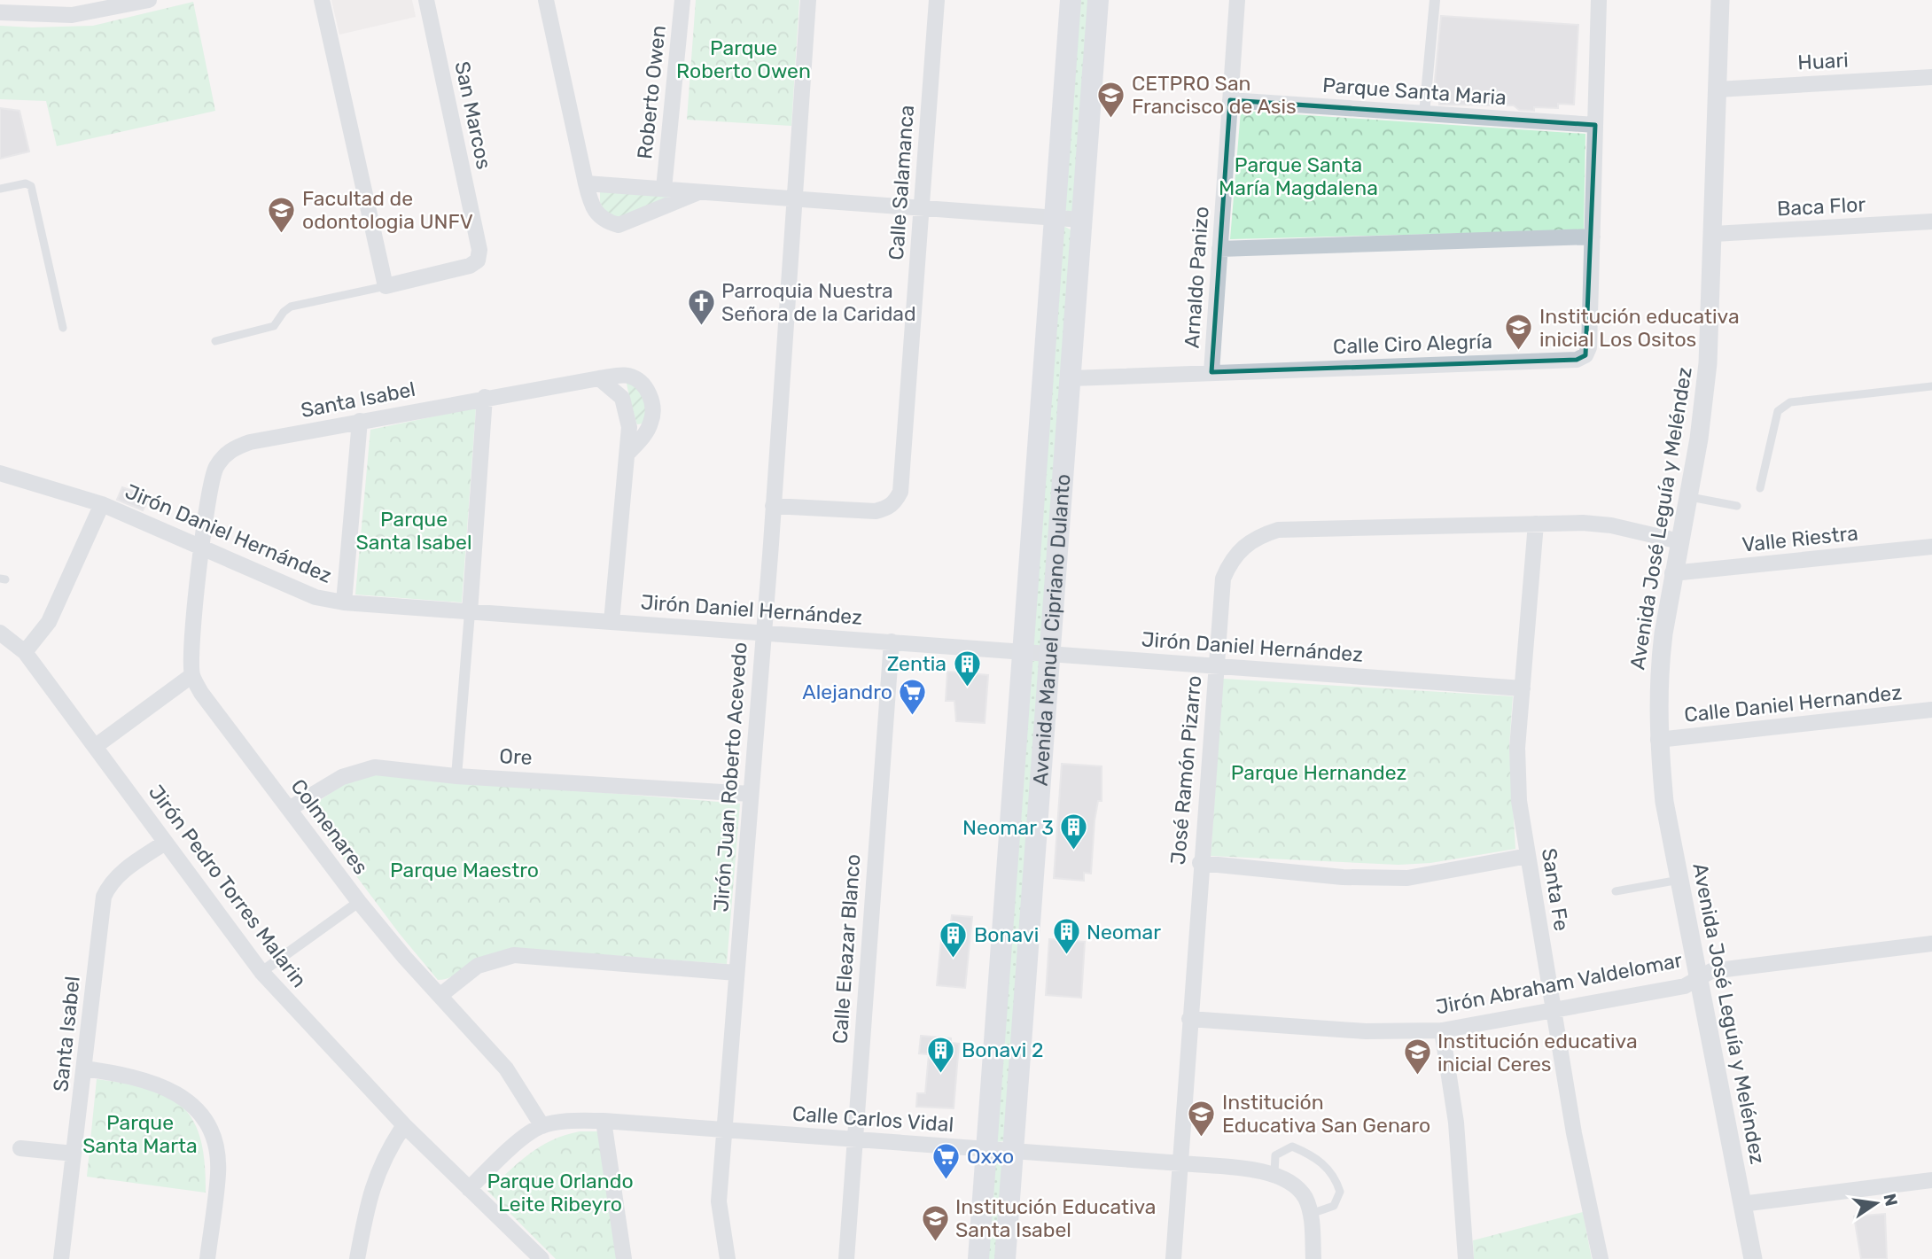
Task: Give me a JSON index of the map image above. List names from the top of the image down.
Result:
{
  "streets": {
    "main road": ["Avenida Manuel Cipriano Dulanto"],
    "street": [
      "Huari",
      "Parque Santa Maria",
      "Roberto Owen",
      "San Marcos",
      "Calle Salamanca",
      "Baca Flor",
      "Arnaldo Panizo",
      "Calle Ciro Alegría",
      "Santa Isabel",
      "Avenida José Leguía y Meléndez",
      "Jirón Daniel Hernández",
      "Valle Riestra",
      "Calle Daniel Hernandez",
      "Ore",
      "José Ramón Pizarro",
      "Jirón Juan Roberto Acevedo",
      "Colmenares",
      "Jirón Pedro Torres Malarin",
      "Santa Fe",
      "Calle Eleazar Blanco",
      "Jirón Abraham Valdelomar",
      "Calle Carlos Vidal"
    ]
  },
  "crossings": [
    ["Huari", "Avenida José Leguía y Meléndez"],
    ["Parque Santa Maria", "Arnaldo Panizo"],
    ["Parque Santa Maria", "Calle Ciro Alegría"],
    ["Calle Salamanca", "Jirón Juan Roberto Acevedo"],
    ["Baca Flor", "Avenida José Leguía y Meléndez"],
    ["Arnaldo Panizo", "Calle Ciro Alegría"],
    ["Calle Ciro Alegría", "Avenida Manuel Cipriano Dulanto"],
    ["Santa Isabel", "Jirón Daniel Hernández"],
    ["Santa Isabel", "Jirón Pedro Torres Malarin"],
    ["Avenida José Leguía y Meléndez", "Valle Riestra"],
    ["Avenida José Leguía y Meléndez", "Calle Daniel Hernandez"],
    ["Avenida José Leguía y Meléndez", "José Ramón Pizarro"],
    ["Avenida José Leguía y Meléndez", "Jirón Abraham Valdelomar"],
    ["Jirón Daniel Hernández", "Avenida Manuel Cipriano Dulanto"],
    ["Jirón Daniel Hernández", "José Ramón Pizarro"],
    ["Jirón Daniel Hernández", "Jirón Juan Roberto Acevedo"],
    ["Jirón Daniel Hernández", "Santa Fe"],
    ["Jirón Daniel Hernández", "Calle Eleazar Blanco"],
    ["Avenida Manuel Cipriano Dulanto", "Calle Carlos Vidal"],
    ["Ore", "Jirón Juan Roberto Acevedo"],
    ["Ore", "Colmenares"],
    ["José Ramón Pizarro", "Santa Fe"],
    ["José Ramón Pizarro", "Jirón Abraham Valdelomar"],
    ["José Ramón Pizarro", "Calle Carlos Vidal"],
    ["Jirón Juan Roberto Acevedo", "Calle Carlos Vidal"],
    ["Colmenares", "Calle Carlos Vidal"],
    ["Jirón Pedro Torres Malarin", "Calle Carlos Vidal"],
    ["Santa Fe", "Jirón Abraham Valdelomar"],
    ["Calle Eleazar Blanco", "Calle Carlos Vidal"]
  ],
  "parks": [
    "Parque Roberto Owen",
    "Parque Santa María Magdalena",
    "Parque Santa Isabel",
    "Parque Hernandez",
    "Parque Maestro",
    "Parque Santa Marta",
    "Parque Orlando Leite Ribeyro"
  ],
  "places": {
    "school or university": [
      "CETPRO San Francisco de Asis",
      "Facultad de odontologia UNFV",
      "Institución educativa inicial Los Ositos",
      "Institución educativa inicial Ceres",
      "Institución Educativa San Genaro",
      "Institución Educativa Santa Isabel"
    ],
    "church": ["Parroquia Nuestra Señora de la Caridad"],
    "building": [
      "Zentia",
      "Neomar 3",
      "Neomar",
      "Bonavi",
      "Bonavi 2"
    ],
    "supermarket": ["Alejandro", "Oxxo"]
  },
  "north": "right"
}
